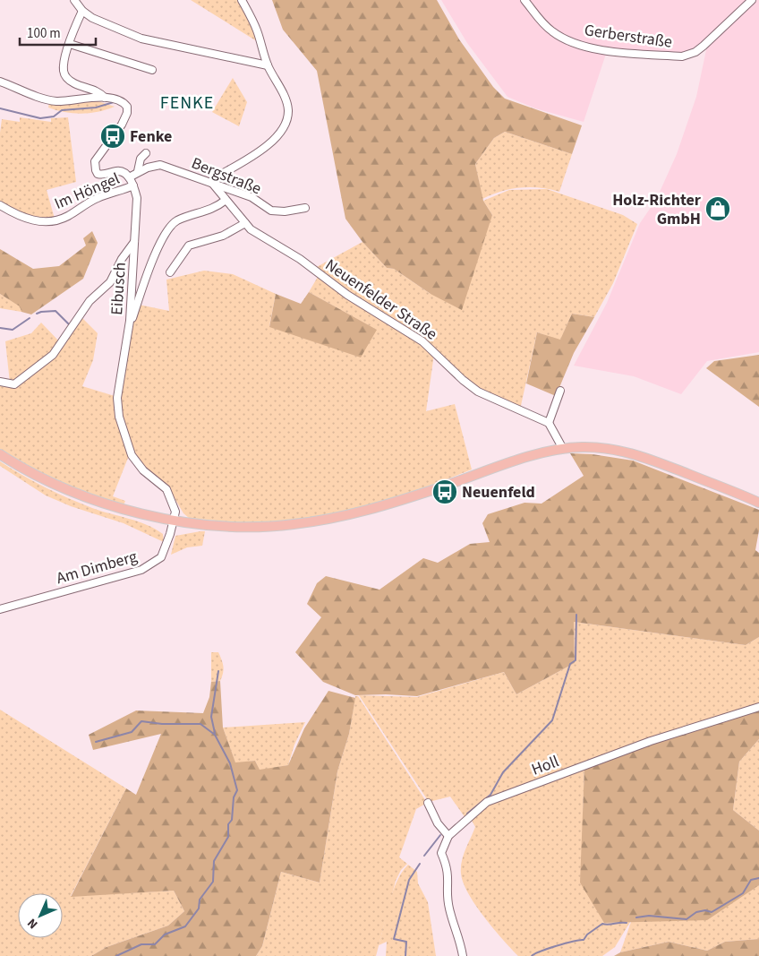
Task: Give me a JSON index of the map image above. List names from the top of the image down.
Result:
{
  "streets": {
    "street": [
      "Gerberstraße",
      "Bergstraße",
      "Im Höngel",
      "Eibusch",
      "Neuenfelder Straße",
      "Am Dimberg",
      "Holl"
    ]
  },
  "crossings": [
    ["Bergstraße", "Eibusch"],
    ["Bergstraße", "Neuenfelder Straße"],
    ["Im Höngel", "Eibusch"],
    ["Eibusch", "Am Dimberg"]
  ],
  "districts": ["FENKE"],
  "places": {
    "bus stop": ["Fenke", "Neuenfeld"],
    "shop": ["Holz-Richter GmbH"]
  },
  "scale_bar": "100 m",
  "north": "bottom left"
}
